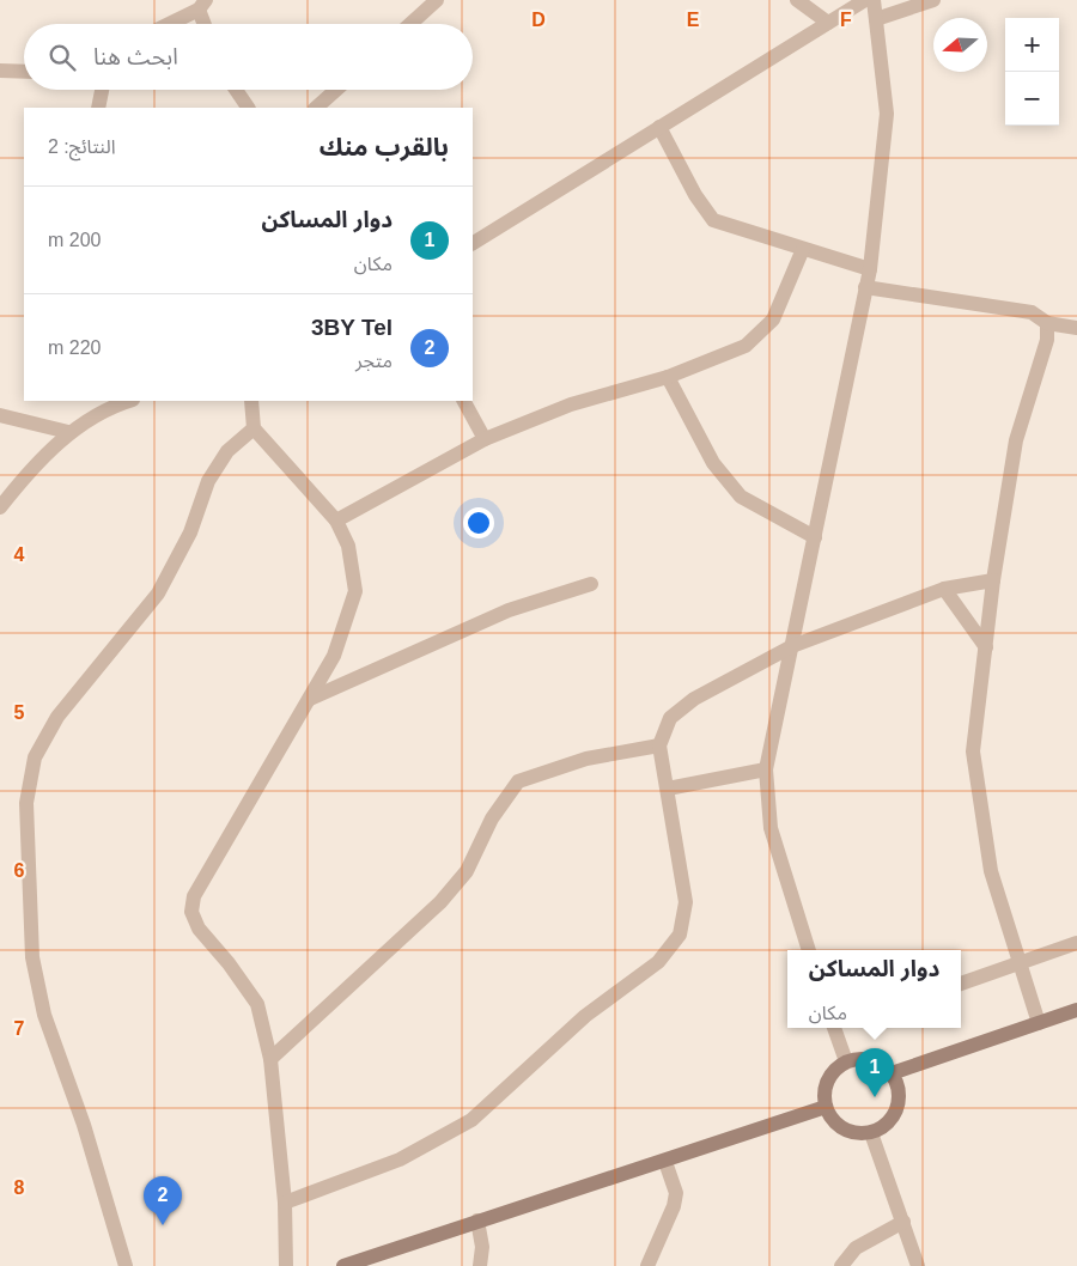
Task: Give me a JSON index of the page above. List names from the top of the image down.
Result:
{
  "north": "left",
  "page": {
    "map_buttons": ["+", "−"],
    "search": "ابحث هنا",
    "heading": ["بالقرب منك", "النتائج: 2"],
    "list": [
      {
        "mark": "1",
        "name": "دوار المساكن",
        "note": "مكان",
        "value": "200 m"
      },
      {
        "mark": "2",
        "name": "3BY Tel",
        "note": "متجر",
        "value": "220 m"
      }
    ],
    "popup": ["دوار المساكن", "مكان"],
    "pins": ["1", "2"]
  },
  "grid": {
    "columns": ["D", "E", "F"],
    "rows": [
      "4",
      "5",
      "6",
      "7",
      "8"
    ]
  }
}
